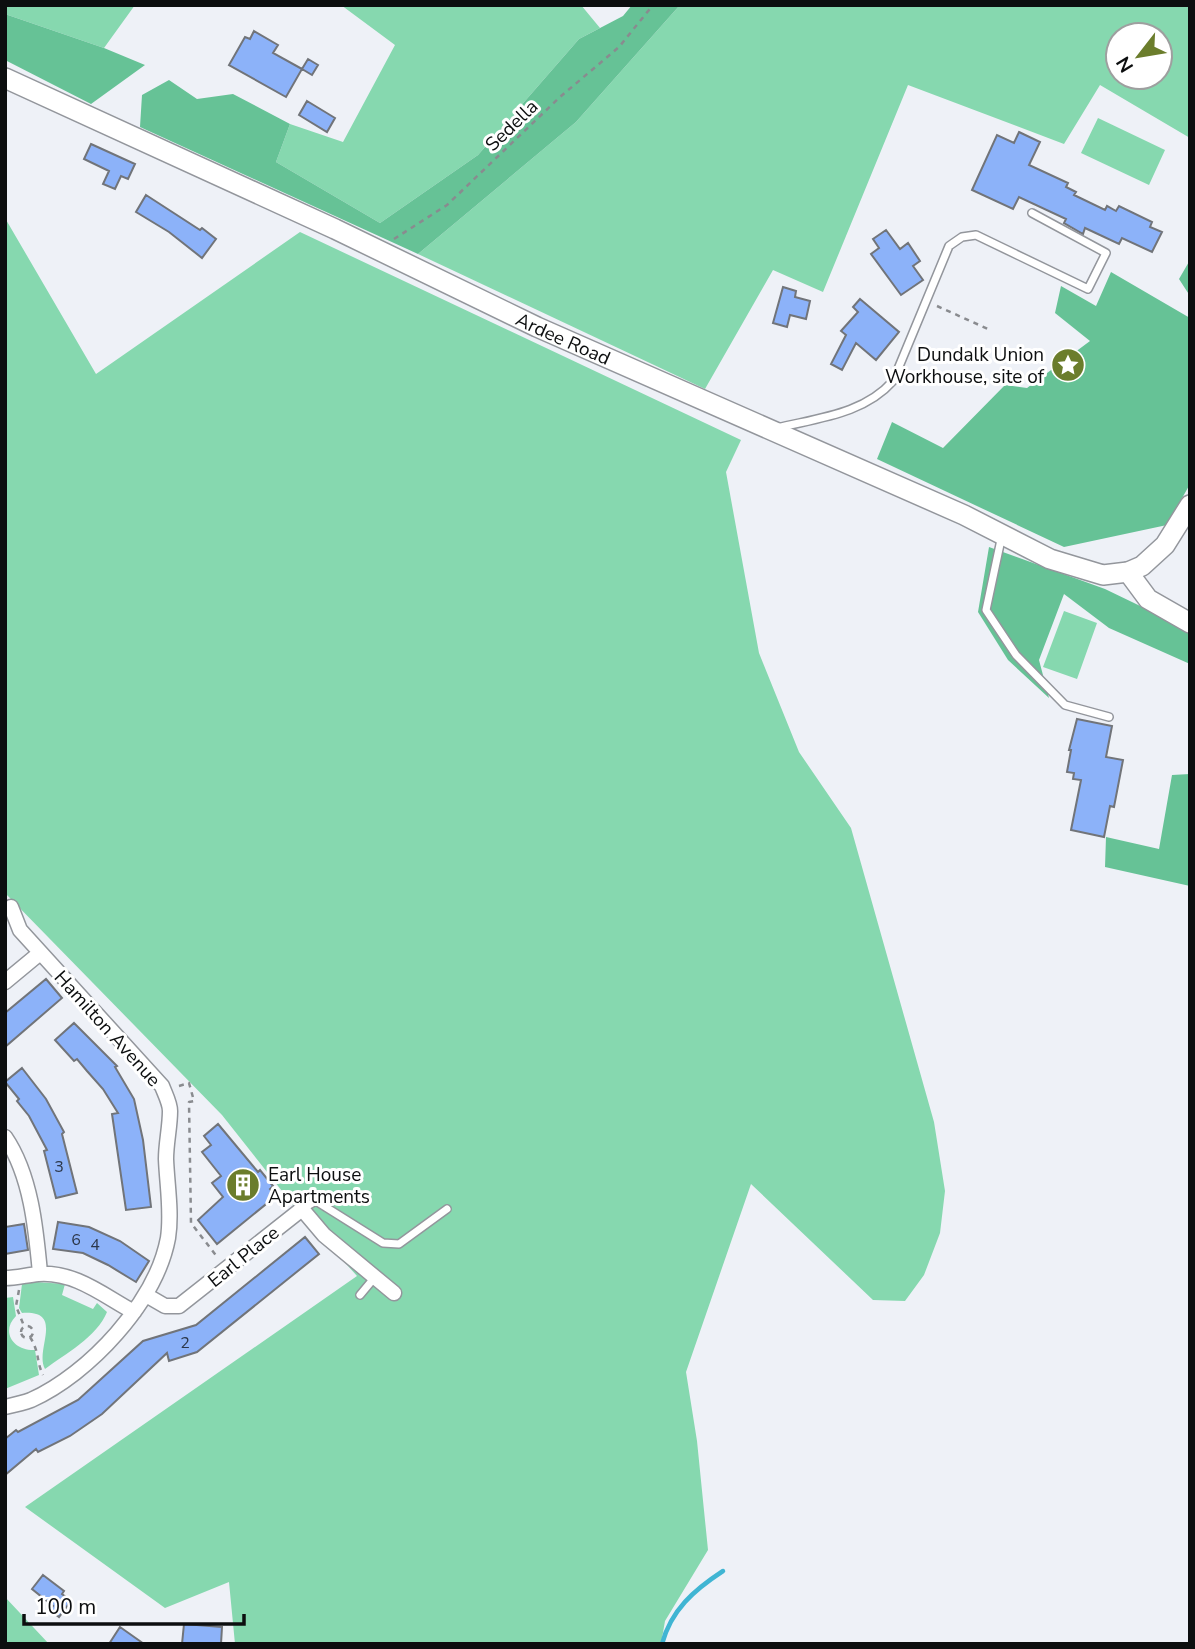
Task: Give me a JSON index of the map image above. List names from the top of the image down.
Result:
{
  "streets": {
    "main road": ["Ardee Road"],
    "street": ["Hamilton Avenue", "Earl Place"],
    "path": ["Sedella"]
  },
  "crossings": [
    ["Sedella", "Ardee Road"],
    ["Hamilton Avenue", "Earl Place"]
  ],
  "places": {
    "place": ["Dundalk Union Workhouse, site of"],
    "building": ["Earl House Apartments"]
  },
  "house_numbers": [
    "3",
    "6",
    "4",
    "2"
  ],
  "scale_bar": "100 m",
  "north": "bottom left"
}
